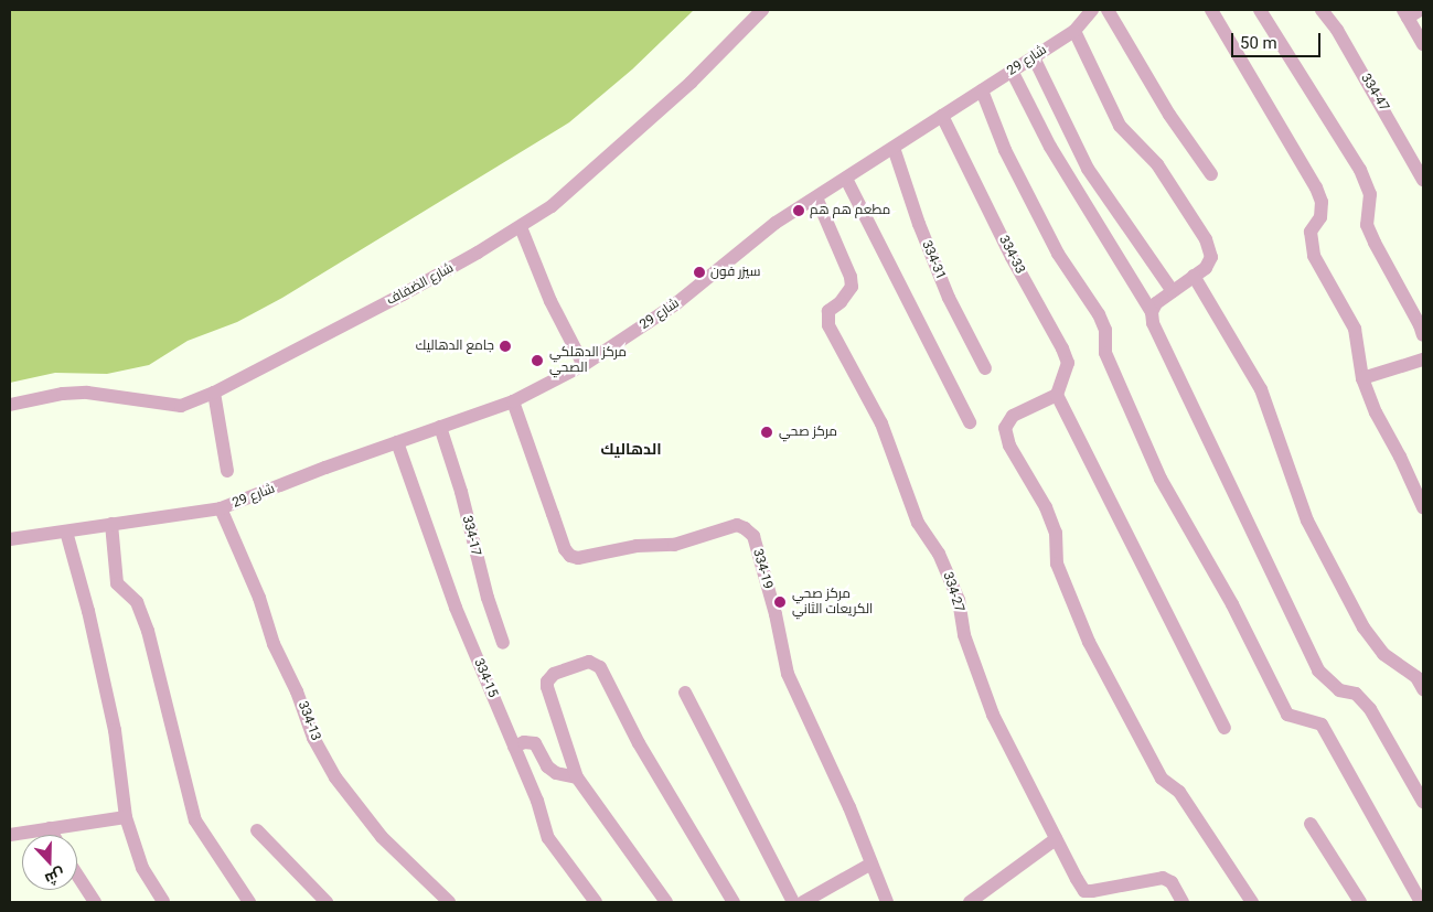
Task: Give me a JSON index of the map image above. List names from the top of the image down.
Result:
{
  "streets": {
    "street": [
      "شارع 29",
      "334-47",
      "334-33",
      "334-31",
      "شارع الضفاف",
      "334-17",
      "334-19",
      "334-27",
      "334-15",
      "334-13"
    ]
  },
  "crossings": [
    ["شارع 29", "334-33"],
    ["شارع 29", "334-31"],
    ["شارع 29", "334-17"],
    ["شارع 29", "334-19"],
    ["شارع 29", "334-27"],
    ["شارع 29", "334-15"],
    ["شارع 29", "334-13"]
  ],
  "districts": ["الدهاليك"],
  "places": [
    "مطعم هم هم",
    "سيزر فون",
    "جامع الدهاليك",
    "مركز الدهلكي الصحي",
    "مركز صحي",
    "مركز صحي الكريعات الثاني"
  ],
  "scale_bar": "50 m",
  "north": "bottom"
}
